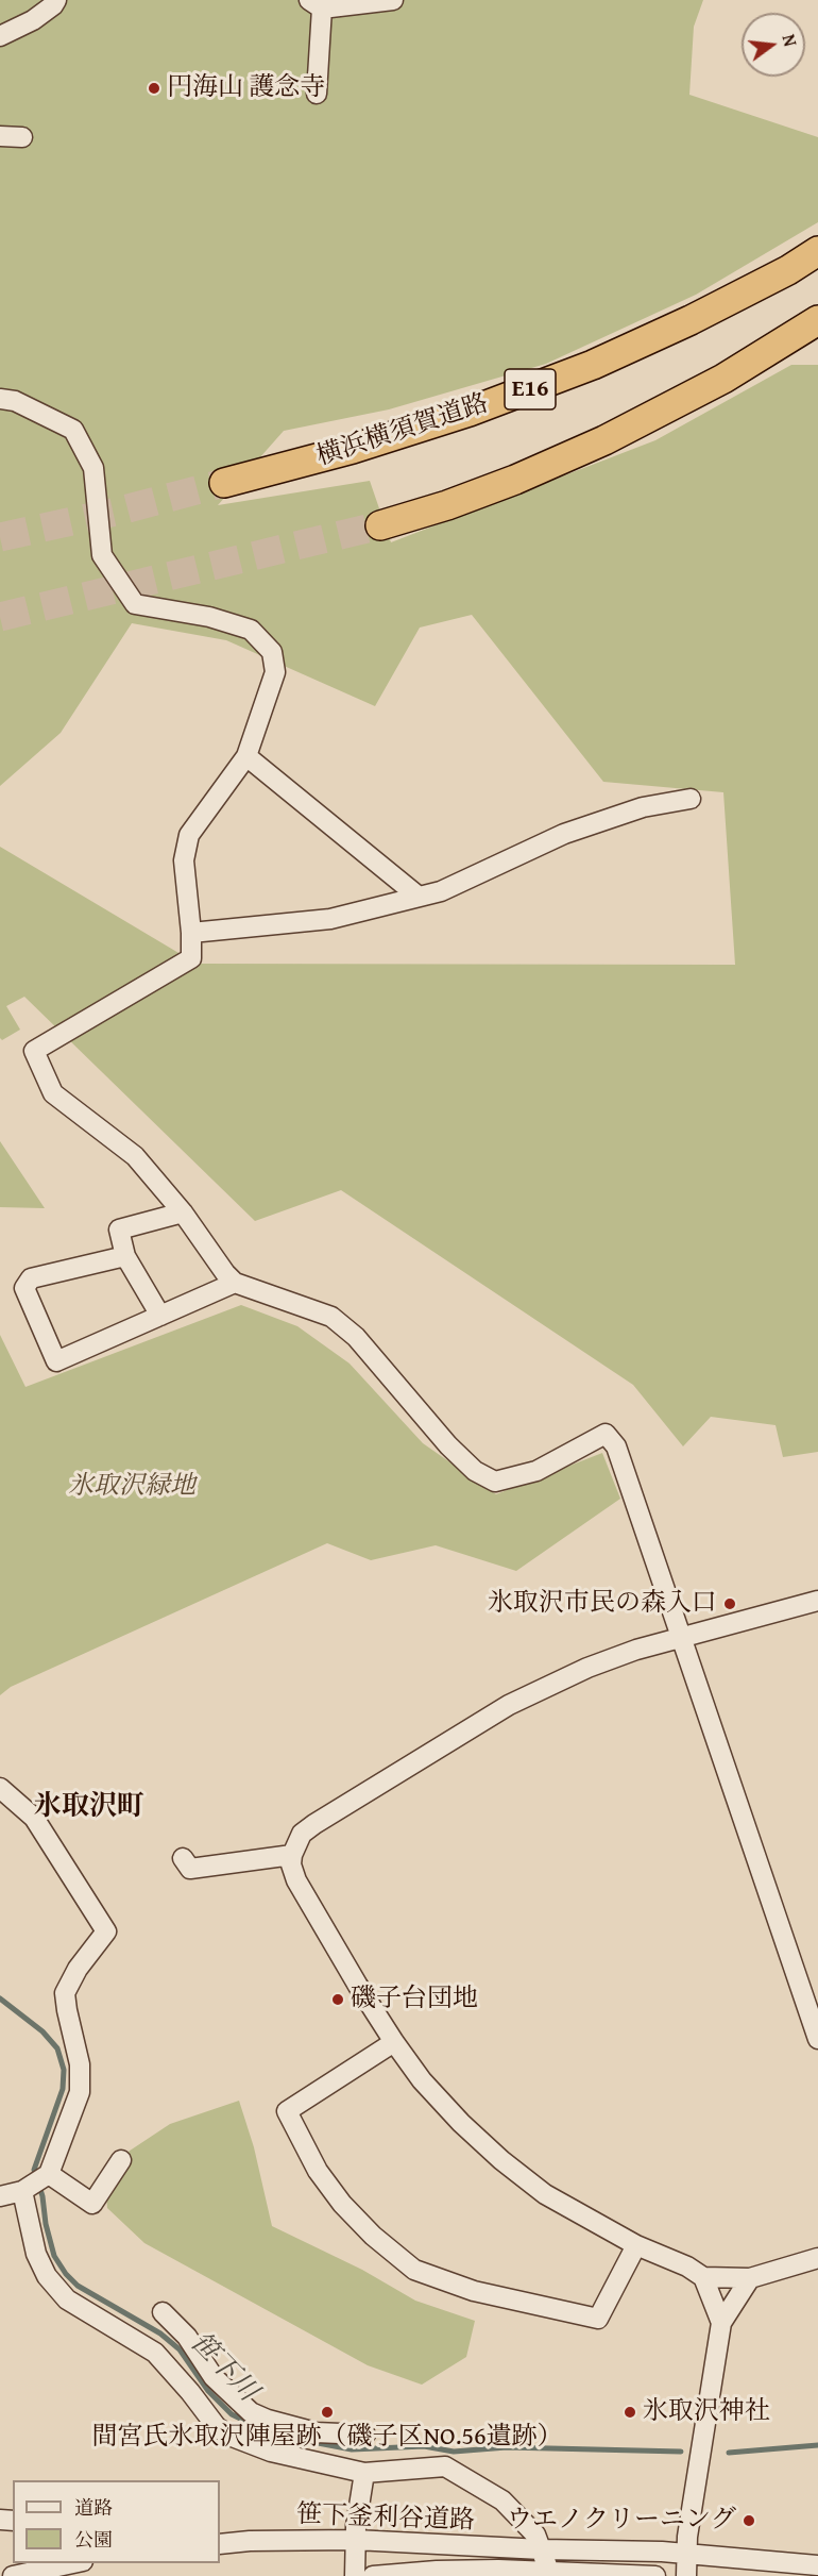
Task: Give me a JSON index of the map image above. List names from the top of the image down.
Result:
{
  "streets": {
    "highway": ["E16", "横浜横須賀道路"],
    "street": ["笹下釜利谷道路"]
  },
  "districts": ["氷取沢町"],
  "water": ["笹下川"],
  "parks": ["氷取沢緑地"],
  "places": [
    "円海山 護念寺",
    "氷取沢市民の森入口",
    "磯子台団地",
    "間宮氏氷取沢陣屋跡（磯子区NO.56遺跡）",
    "氷取沢神社",
    "ウエノクリーニング"
  ],
  "legend": ["道路", "公園"],
  "north": "right"
}
